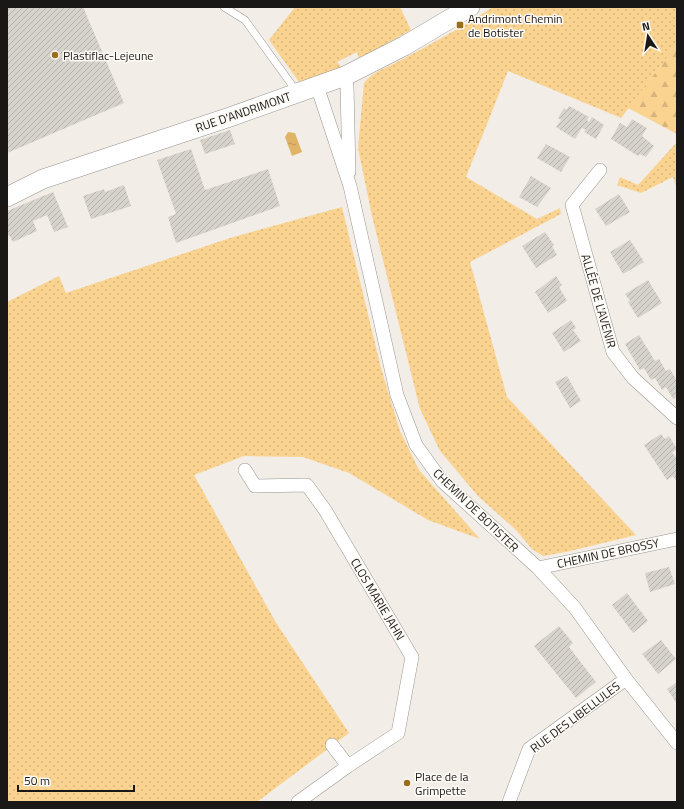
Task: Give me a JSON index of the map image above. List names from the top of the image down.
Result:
{
  "streets": {
    "street": [
      "RUE D'ANDRIMONT",
      "ALLÉE DE L'AVENIR",
      "CHEMIN DE BOTISTER",
      "CHEMIN DE BROSSY",
      "CLOS MARIE JAHN",
      "RUE DES LIBELLULES"
    ]
  },
  "crossings": [
    ["RUE D'ANDRIMONT", "CHEMIN DE BOTISTER"],
    ["CHEMIN DE BOTISTER", "CHEMIN DE BROSSY"],
    ["CHEMIN DE BOTISTER", "RUE DES LIBELLULES"]
  ],
  "places": {
    "transit": ["Andrimont Chemin de Botister"],
    "other": ["Plastiflac-Lejeune", "Place de la Grimpette"]
  },
  "scale_bar": "50 m",
  "north": "top"
}
